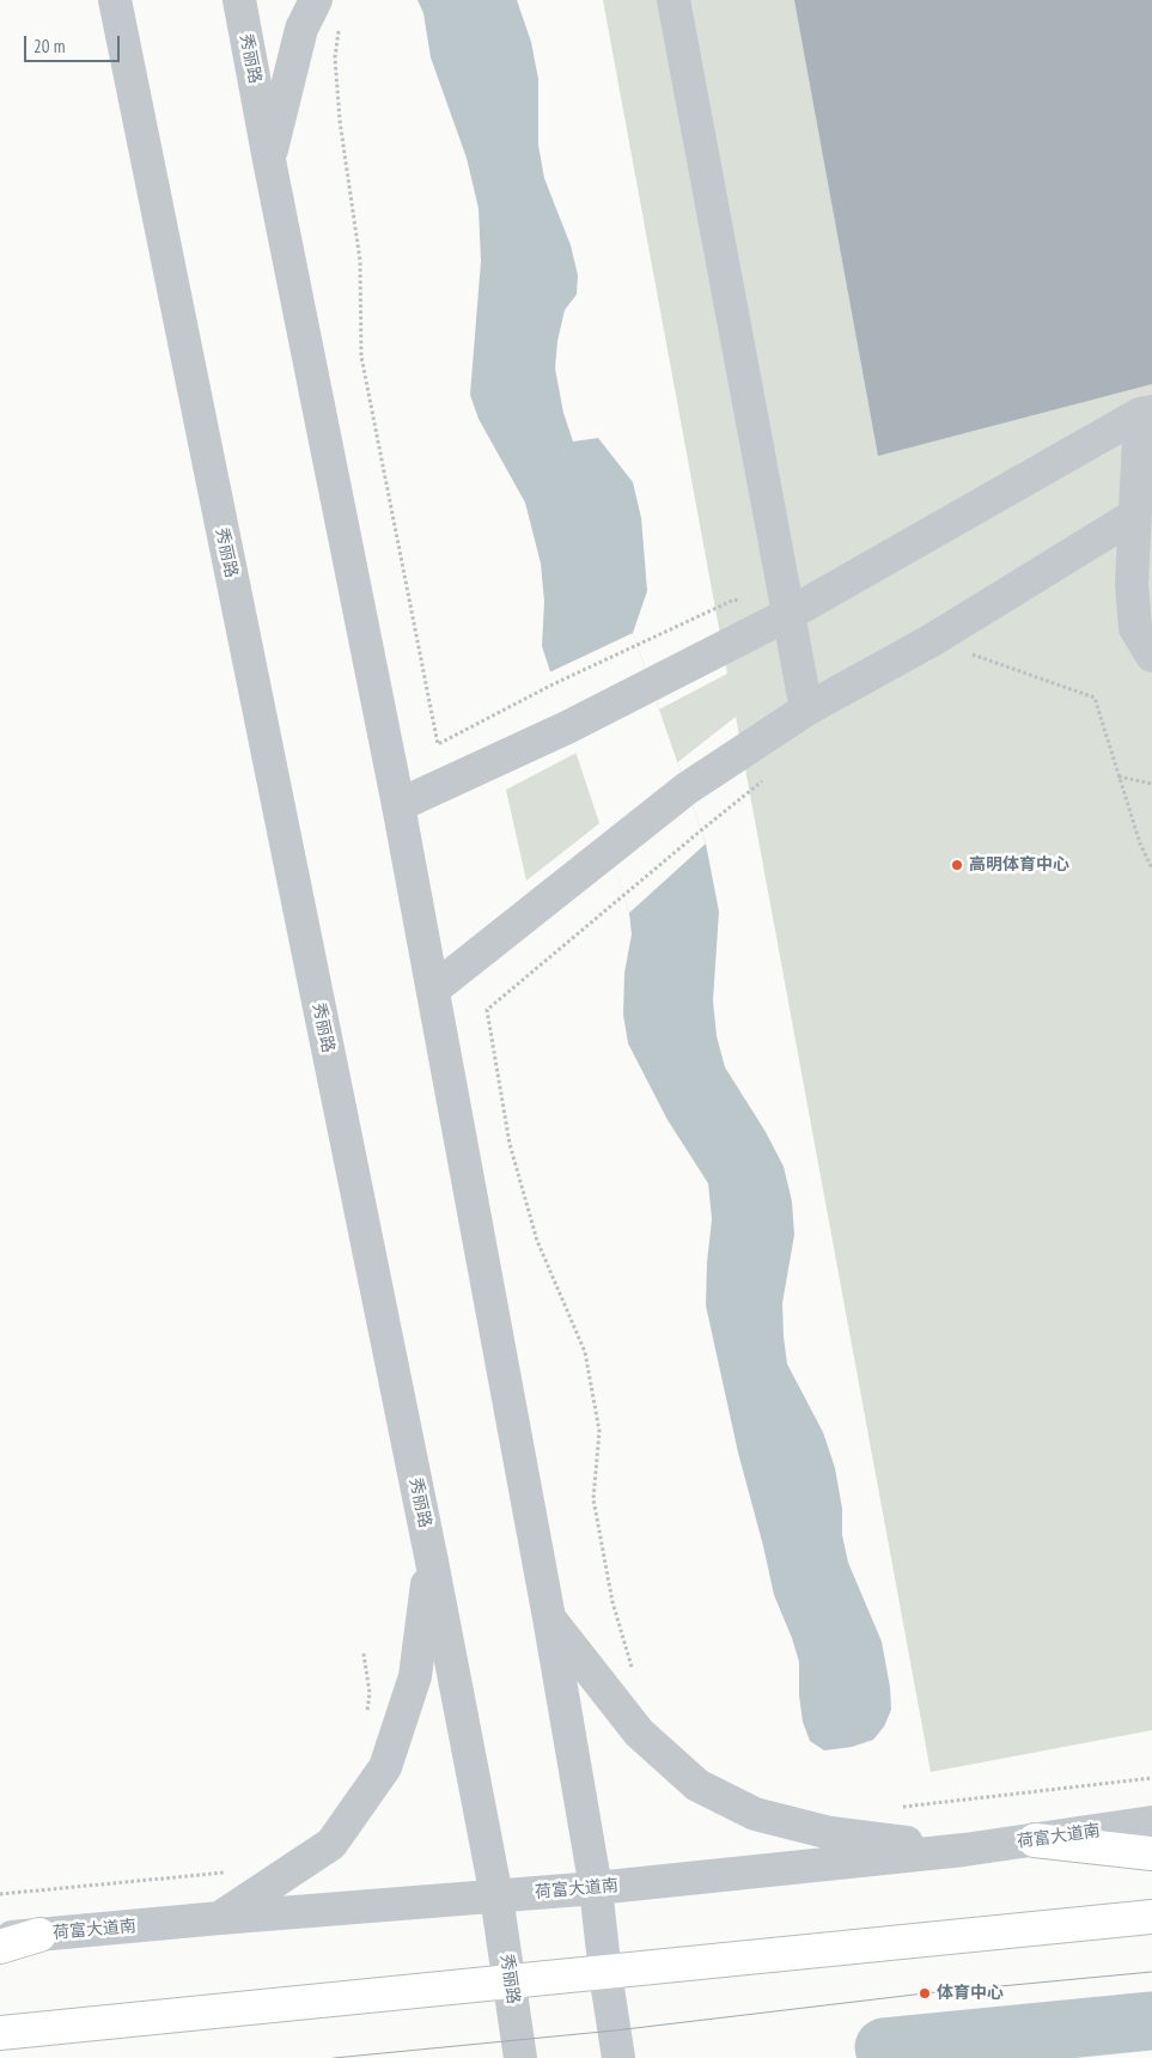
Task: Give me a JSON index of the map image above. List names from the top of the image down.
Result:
{
  "streets": {
    "street": ["秀丽路", "荷富大道南"]
  },
  "crossings": [
    ["秀丽路", "荷富大道南"]
  ],
  "places": ["高明体育中心", "体育中心"],
  "scale_bar": "20 m"
}
